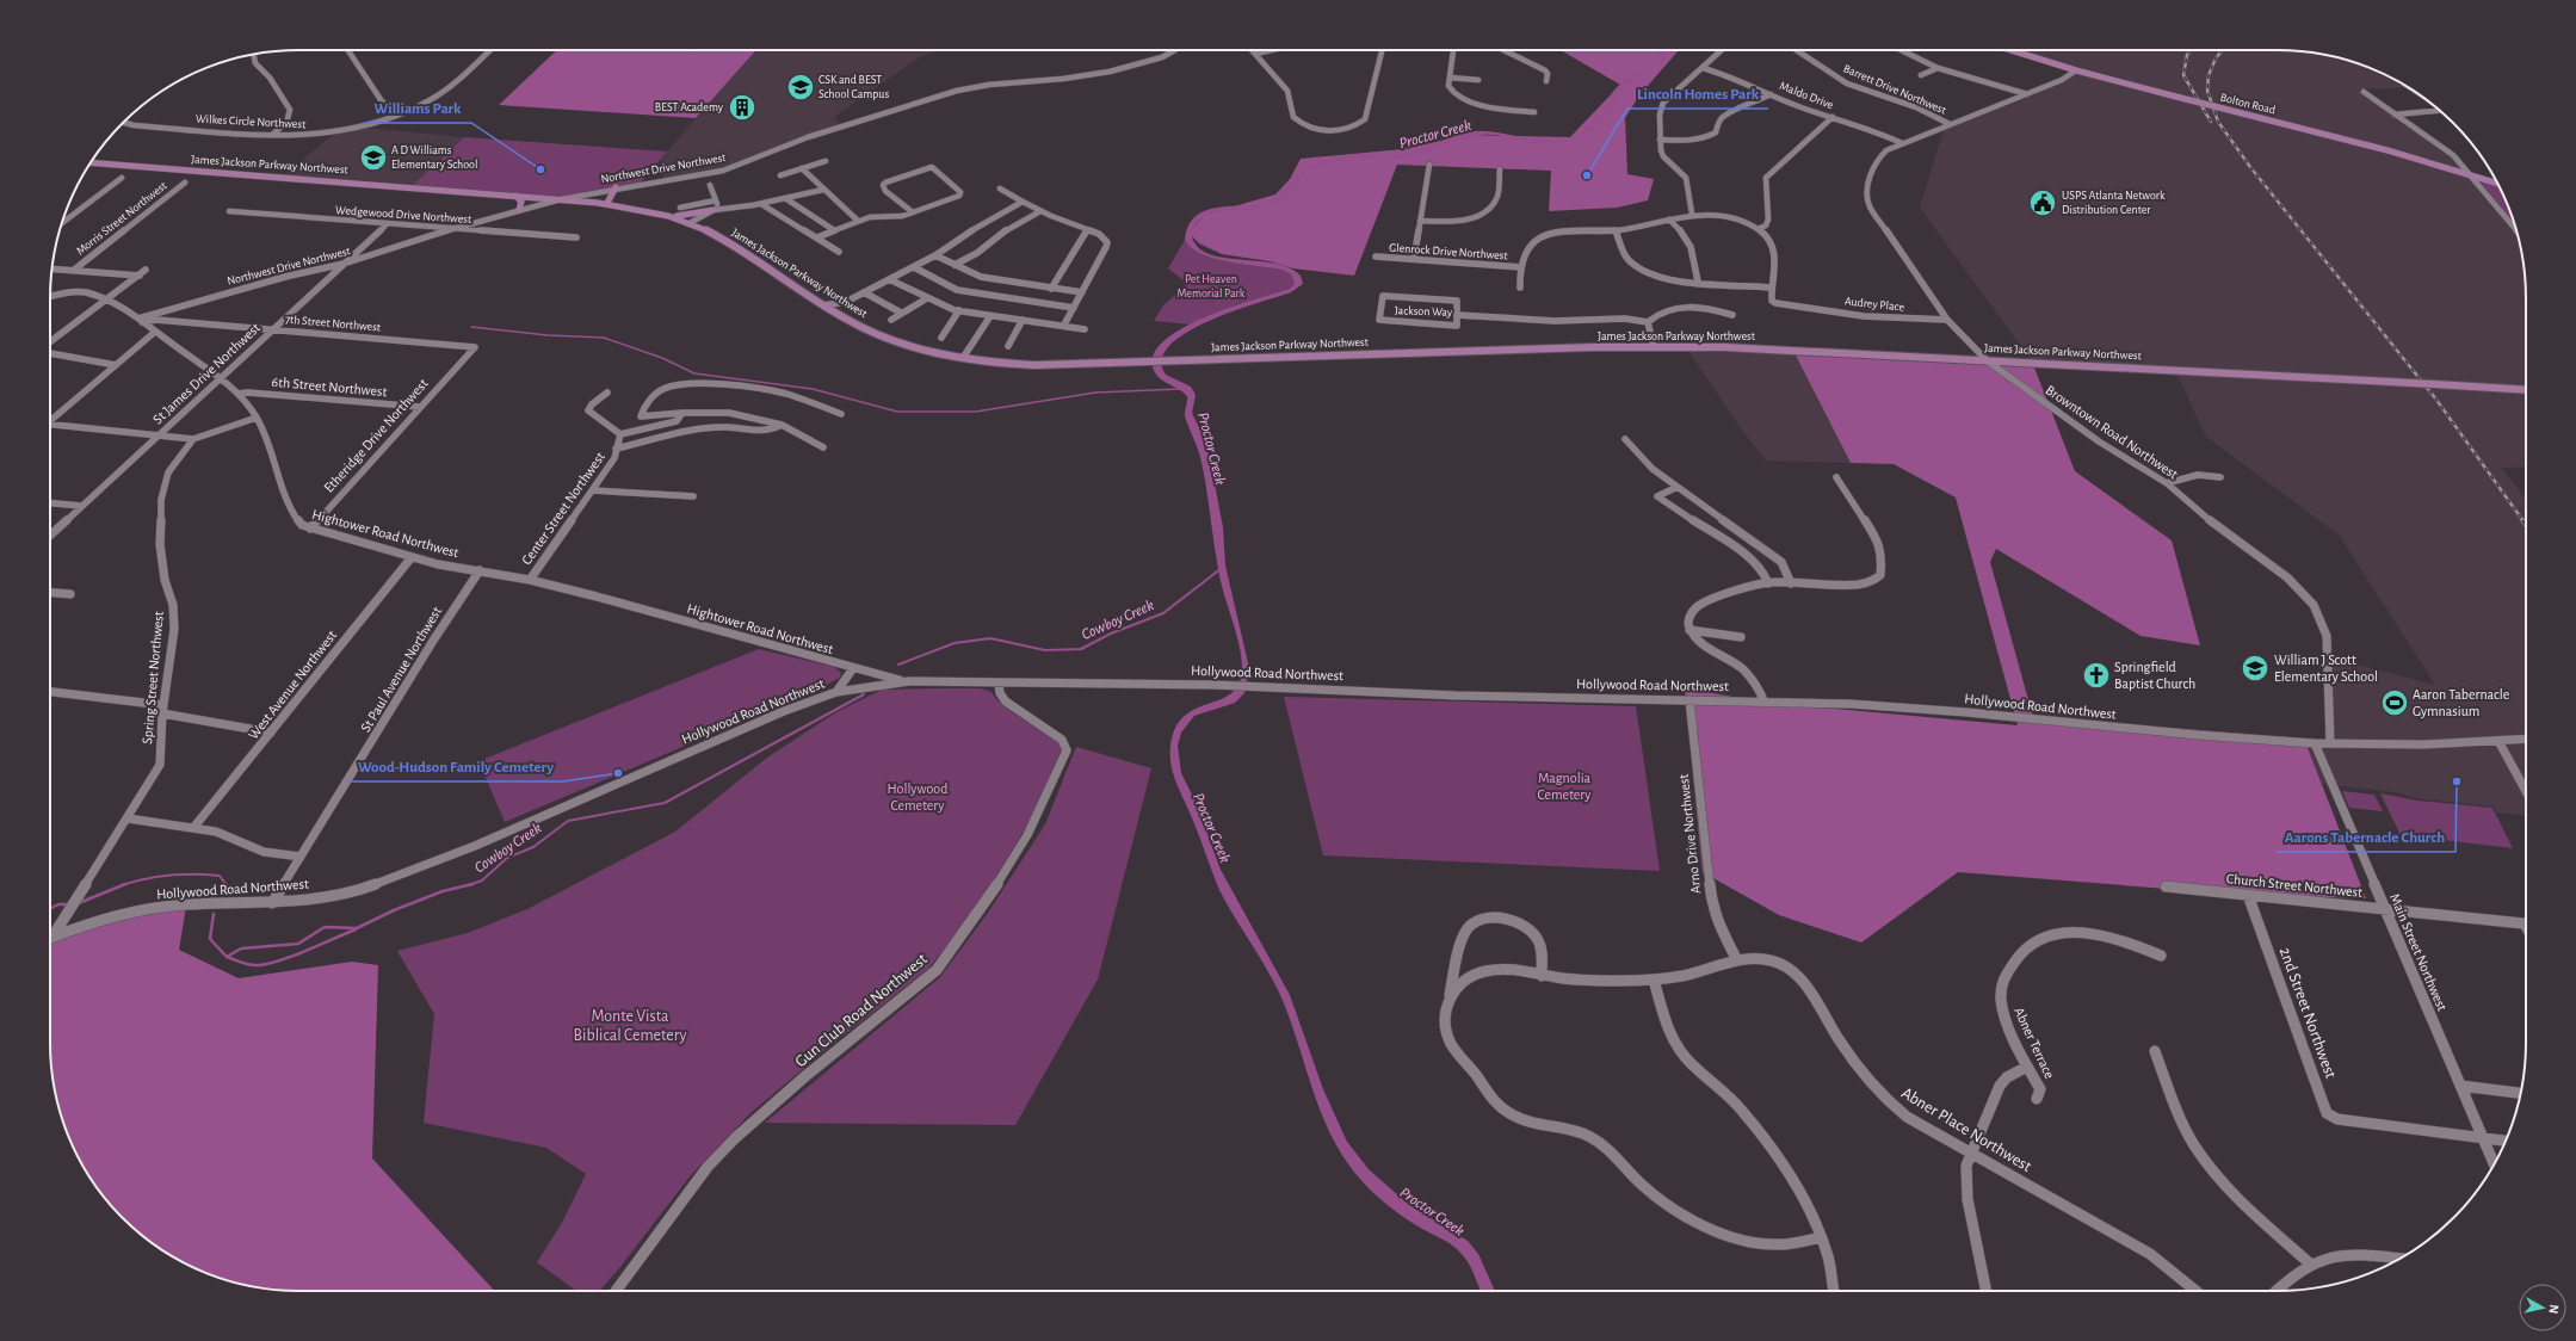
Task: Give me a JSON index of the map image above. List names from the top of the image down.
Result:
{
  "streets": {
    "main road": ["Bolton Road", "James Jackson Parkway Northwest"],
    "street": [
      "Barrett Drive Northwest",
      "Maldo Drive",
      "Wilkes Circle Northwest",
      "Northwest Drive Northwest",
      "Wedgewood Drive Northwest",
      "Morris Street Northwest",
      "Glenrock Drive Northwest",
      "Audrey Place",
      "Jackson Way",
      "7th Street Northwest",
      "St James Drive Northwest",
      "6th Street Northwest",
      "Browntown Road Northwest",
      "Etheridge Drive Northwest",
      "Center Street Northwest",
      "Hightower Road Northwest",
      "St Paul Avenue Northwest",
      "Hollywood Road Northwest",
      "Spring Street Northwest",
      "West Avenue Northwest",
      "Arno Drive Northwest",
      "Church Street Northwest",
      "Main Street Northwest",
      "Gun Club Road Northwest",
      "2nd Street Northwest",
      "Abner Terrace",
      "Abner Place Northwest"
    ]
  },
  "crossings": [
    ["Barrett Drive Northwest", "Browntown Road Northwest"],
    ["Maldo Drive", "Browntown Road Northwest"],
    ["Bolton Road", "Browntown Road Northwest"],
    ["James Jackson Parkway Northwest", "Northwest Drive Northwest"],
    ["James Jackson Parkway Northwest", "Browntown Road Northwest"],
    ["Northwest Drive Northwest", "Wedgewood Drive Northwest"],
    ["Northwest Drive Northwest", "7th Street Northwest"],
    ["Northwest Drive Northwest", "St James Drive Northwest"],
    ["Northwest Drive Northwest", "Hightower Road Northwest"],
    ["Wedgewood Drive Northwest", "St James Drive Northwest"],
    ["Audrey Place", "Browntown Road Northwest"],
    ["7th Street Northwest", "St James Drive Northwest"],
    ["7th Street Northwest", "Etheridge Drive Northwest"],
    ["7th Street Northwest", "Hightower Road Northwest"],
    ["St James Drive Northwest", "Hightower Road Northwest"],
    ["6th Street Northwest", "Etheridge Drive Northwest"],
    ["6th Street Northwest", "Hightower Road Northwest"],
    ["Browntown Road Northwest", "Hollywood Road Northwest"],
    ["Etheridge Drive Northwest", "Hightower Road Northwest"],
    ["Center Street Northwest", "Hightower Road Northwest"],
    ["Hightower Road Northwest", "St Paul Avenue Northwest"],
    ["Hightower Road Northwest", "Hollywood Road Northwest"],
    ["Hightower Road Northwest", "West Avenue Northwest"],
    ["St Paul Avenue Northwest", "Hollywood Road Northwest"],
    ["Hollywood Road Northwest", "Arno Drive Northwest"],
    ["Hollywood Road Northwest", "Main Street Northwest"],
    ["Hollywood Road Northwest", "Gun Club Road Northwest"],
    ["Arno Drive Northwest", "Abner Place Northwest"],
    ["Church Street Northwest", "Main Street Northwest"],
    ["Church Street Northwest", "2nd Street Northwest"],
    ["Main Street Northwest", "2nd Street Northwest"]
  ],
  "water": ["Proctor Creek", "Cowboy Creek"],
  "parks": [
    "Pet Heaven Memorial Park",
    "Magnolia Cemetery",
    "Hollywood Cemetery",
    "Monte Vista Biblical Cemetery"
  ],
  "places": {
    "school or university": ["CSK and BEST School Campus", "A D Williams Elementary School", "William J Scott Elementary School"],
    "building": ["BEST Academy"],
    "other": [
      "Williams Park",
      "Lincoln Homes Park",
      "Wood-Hudson Family Cemetery",
      "Aarons Tabernacle Church"
    ],
    "public building": ["USPS Atlanta Network Distribution Center"],
    "church": ["Springfield Baptist Church"],
    "sports": ["Aaron Tabernacle Gymnasium"]
  },
  "north": "right"
}
